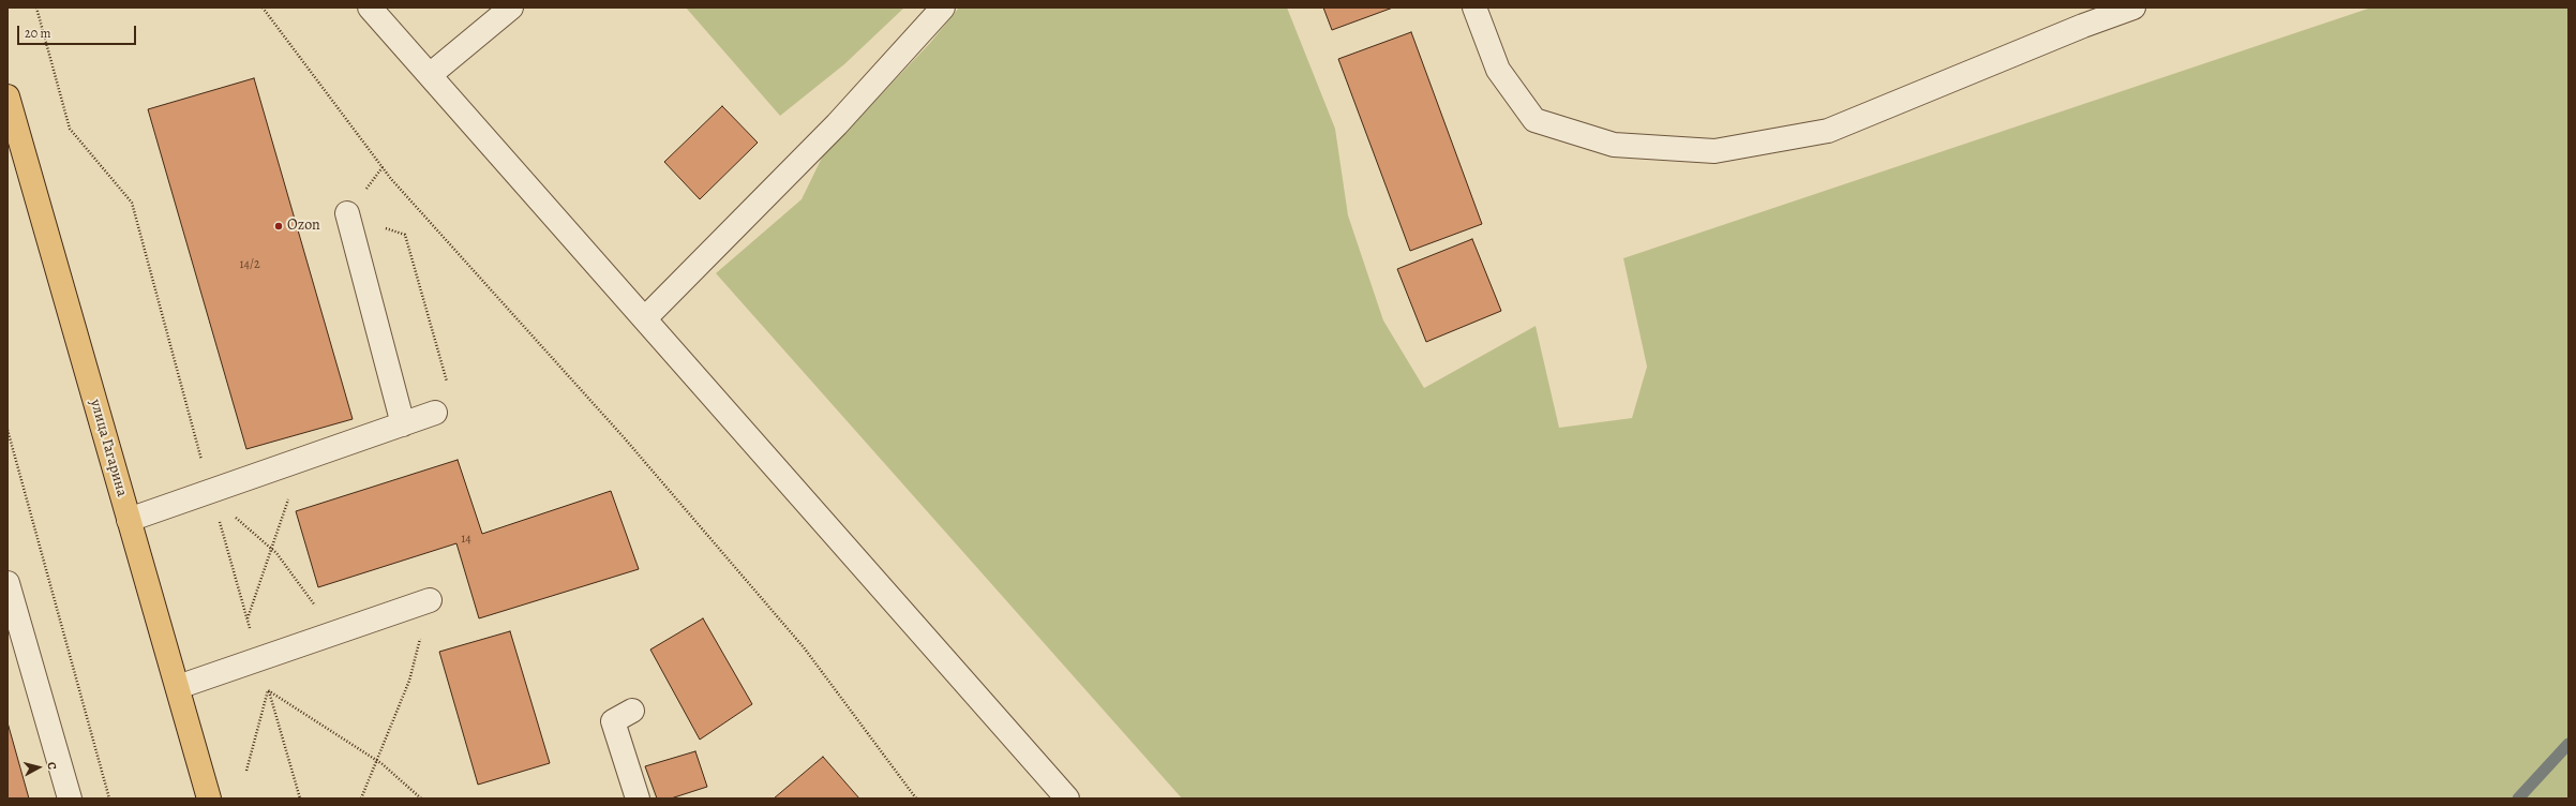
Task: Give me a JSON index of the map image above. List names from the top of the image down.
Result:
{
  "streets": {
    "main road": ["улица Гагарина"]
  },
  "places": ["Ozon"],
  "house_numbers": ["14/2", "14"],
  "scale_bar": "20 m",
  "north": "right"
}
